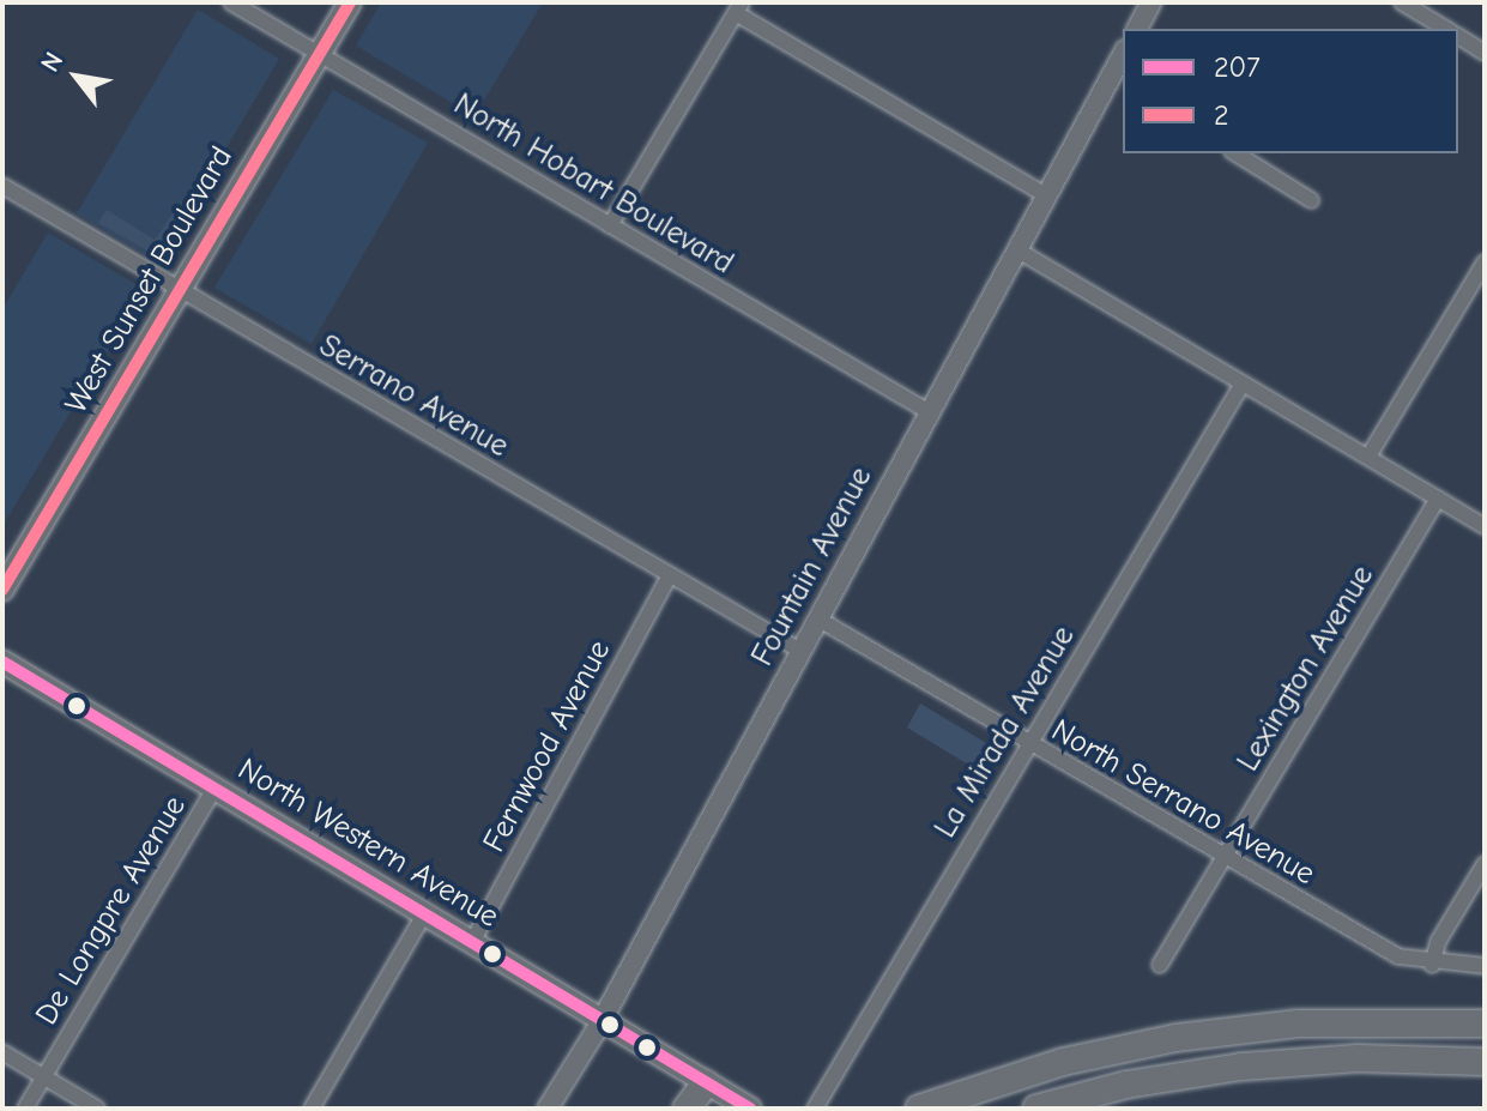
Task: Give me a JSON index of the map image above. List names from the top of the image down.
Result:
{
  "streets": {
    "main road": ["West Sunset Boulevard", "North Western Avenue"],
    "street": [
      "North Hobart Boulevard",
      "Serrano Avenue",
      "Fountain Avenue",
      "Lexington Avenue",
      "La Mirada Avenue",
      "Fernwood Avenue",
      "North Serrano Avenue",
      "De Longpre Avenue"
    ]
  },
  "crossings": [
    ["North Hobart Boulevard", "West Sunset Boulevard"],
    ["North Hobart Boulevard", "Fountain Avenue"],
    ["West Sunset Boulevard", "Serrano Avenue"],
    ["Serrano Avenue", "Fountain Avenue"],
    ["Serrano Avenue", "Fernwood Avenue"],
    ["Fountain Avenue", "North Serrano Avenue"],
    ["Fountain Avenue", "North Western Avenue"],
    ["Lexington Avenue", "North Serrano Avenue"],
    ["La Mirada Avenue", "North Serrano Avenue"],
    ["Fernwood Avenue", "North Western Avenue"],
    ["North Western Avenue", "De Longpre Avenue"]
  ],
  "lines": ["transit line 2", "transit line 207"],
  "legend": ["207", "2"],
  "north": "top left"
}
